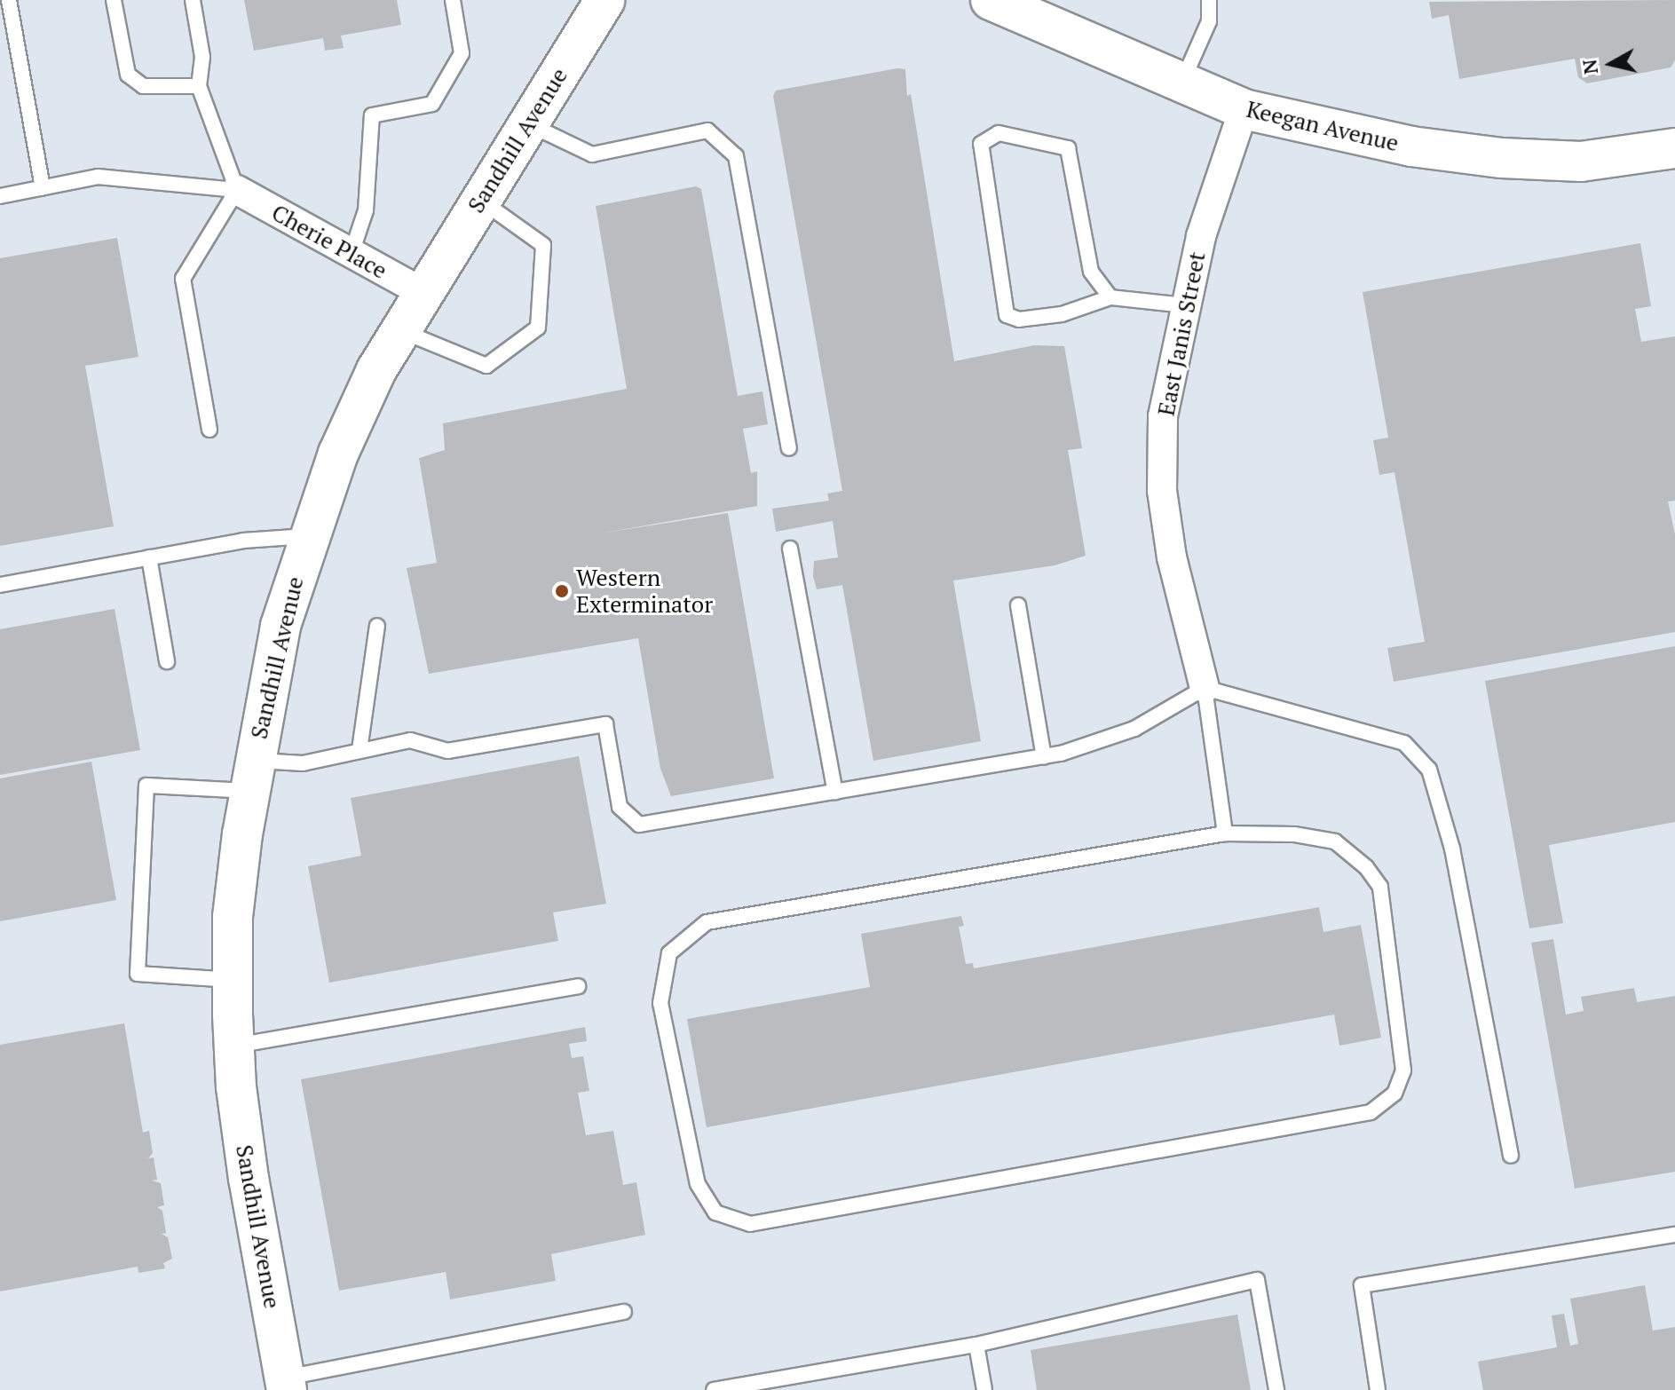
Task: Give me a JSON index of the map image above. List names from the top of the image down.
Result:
{
  "streets": {
    "street": [
      "Keegan Avenue",
      "Sandhill Avenue",
      "Cherie Place",
      "East Janis Street"
    ]
  },
  "crossings": [
    ["Keegan Avenue", "East Janis Street"],
    ["Sandhill Avenue", "Cherie Place"]
  ],
  "places": ["Western Exterminator"],
  "north": "left"
}
